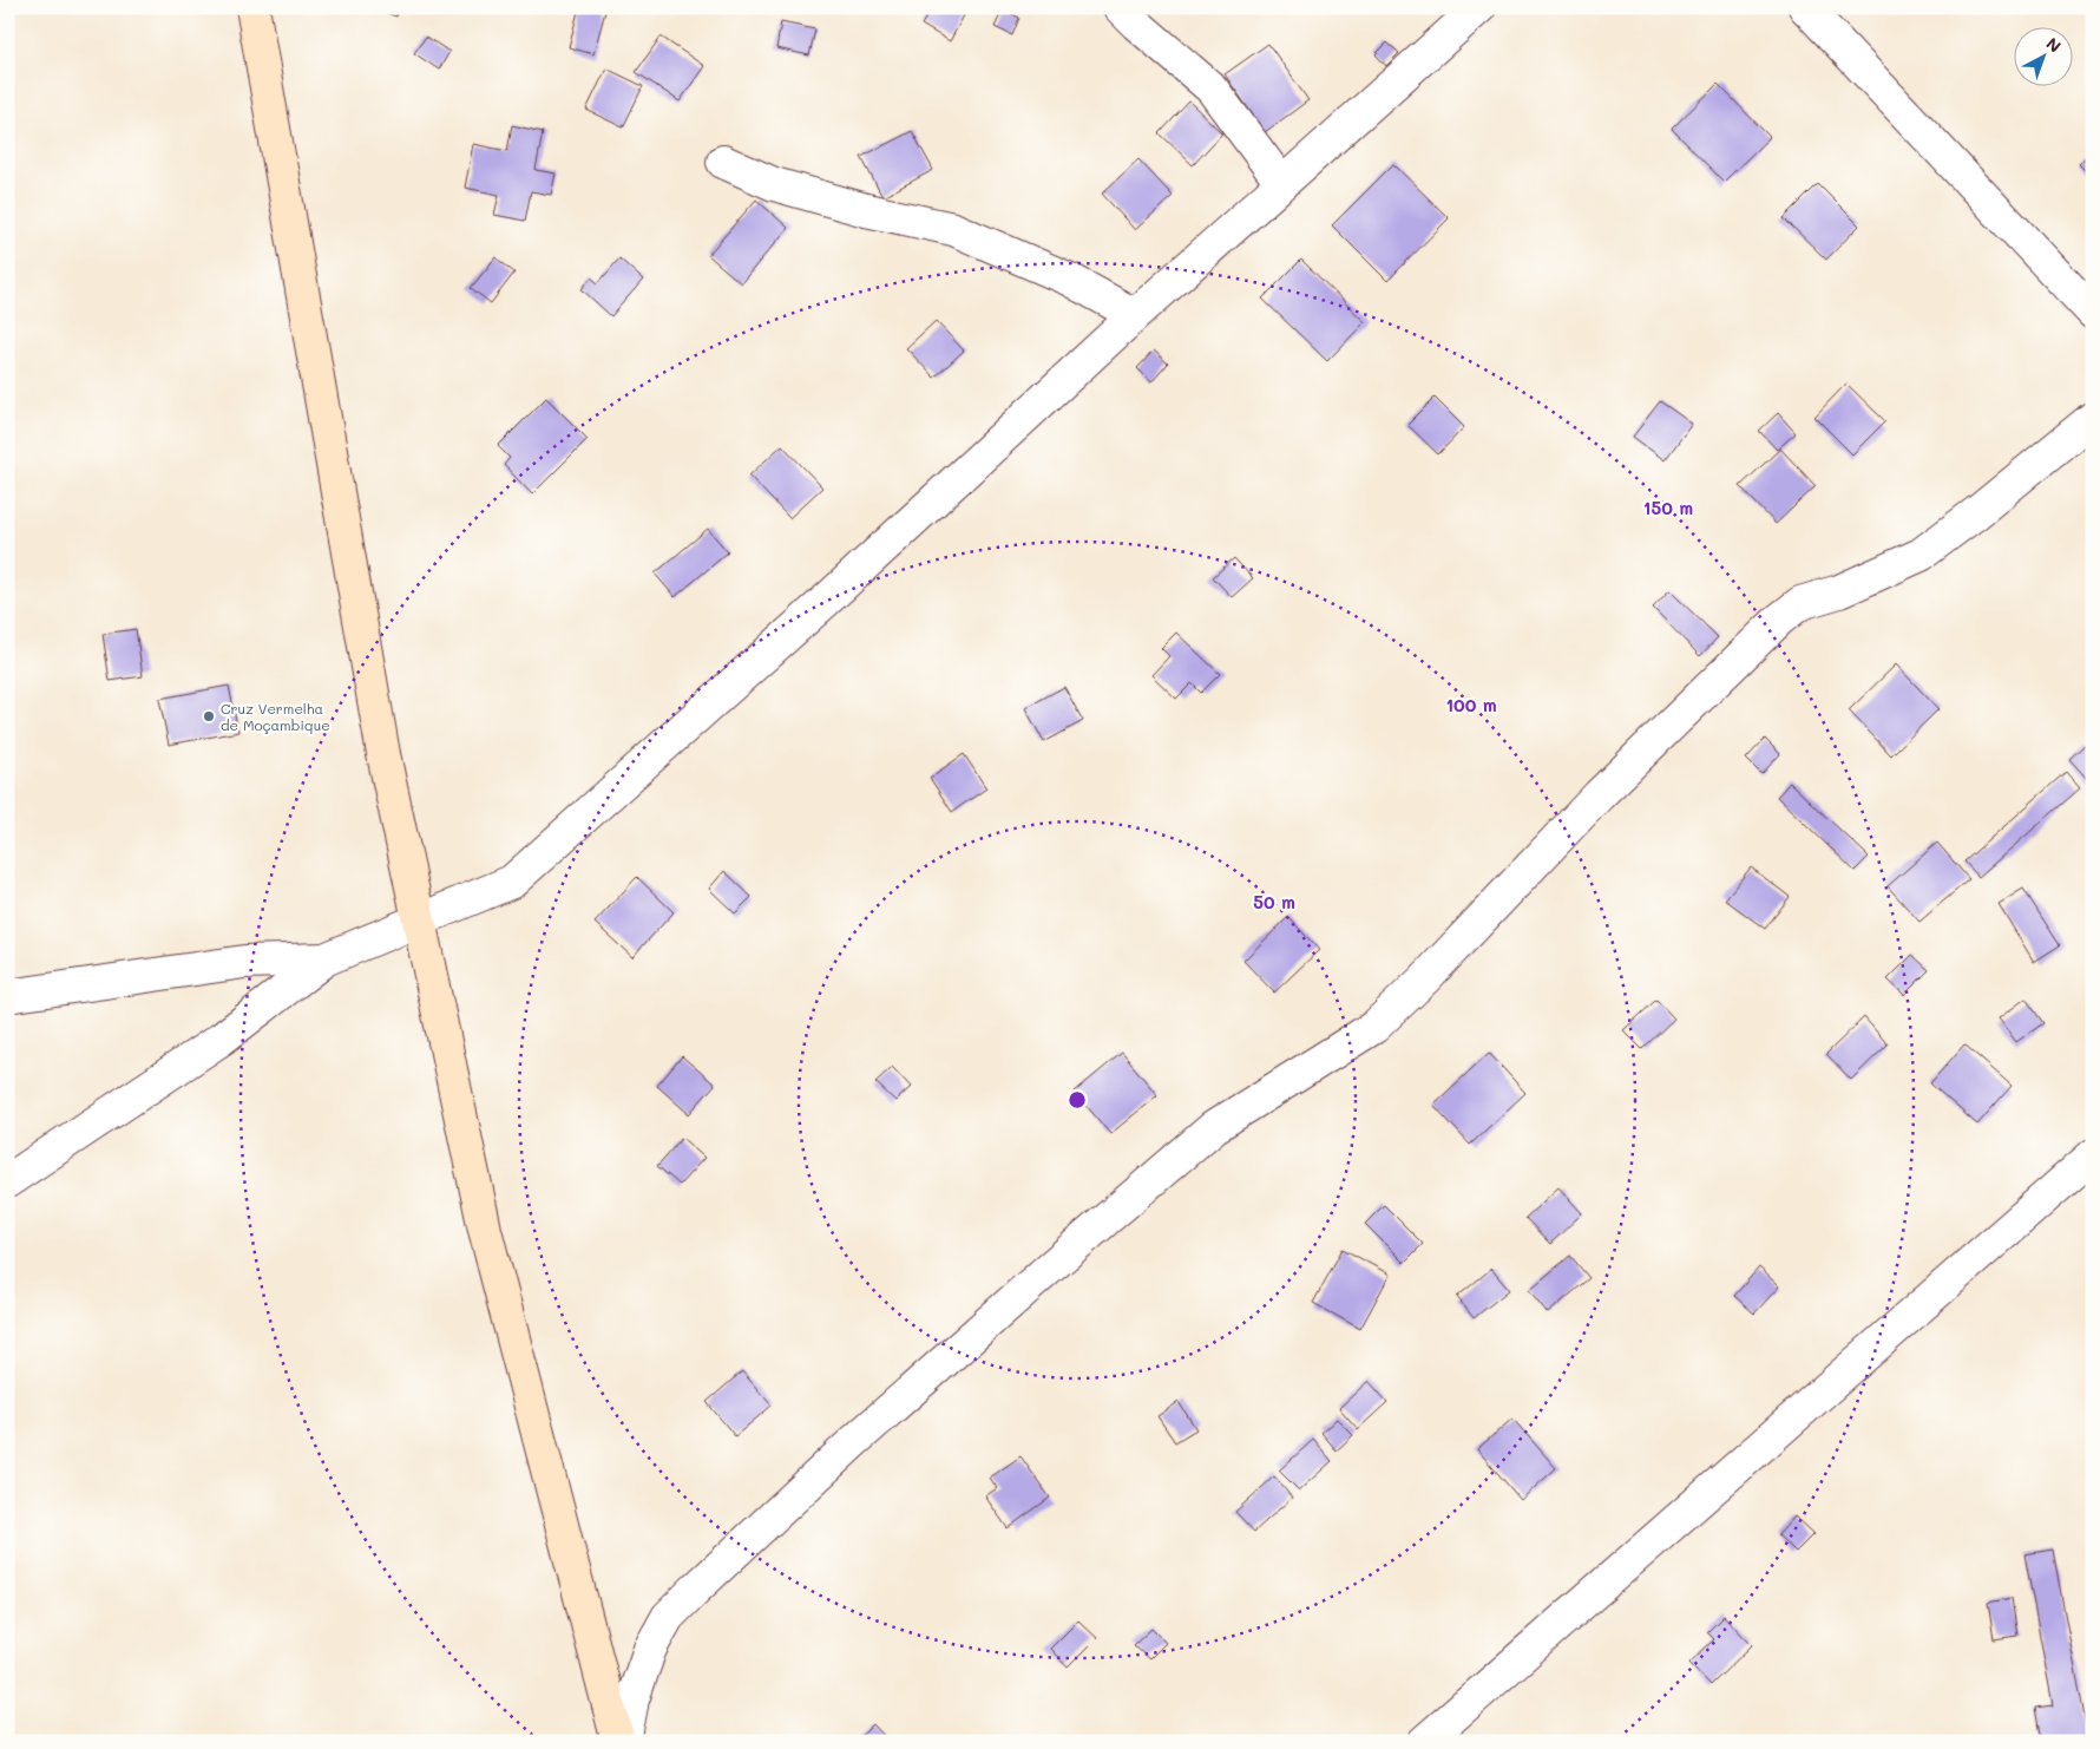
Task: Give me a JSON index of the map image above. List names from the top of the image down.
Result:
{
  "places": ["Cruz Vermelha de Moçambique"],
  "north": "top right",
  "rings": ["150 m", "100 m", "50 m"]
}
